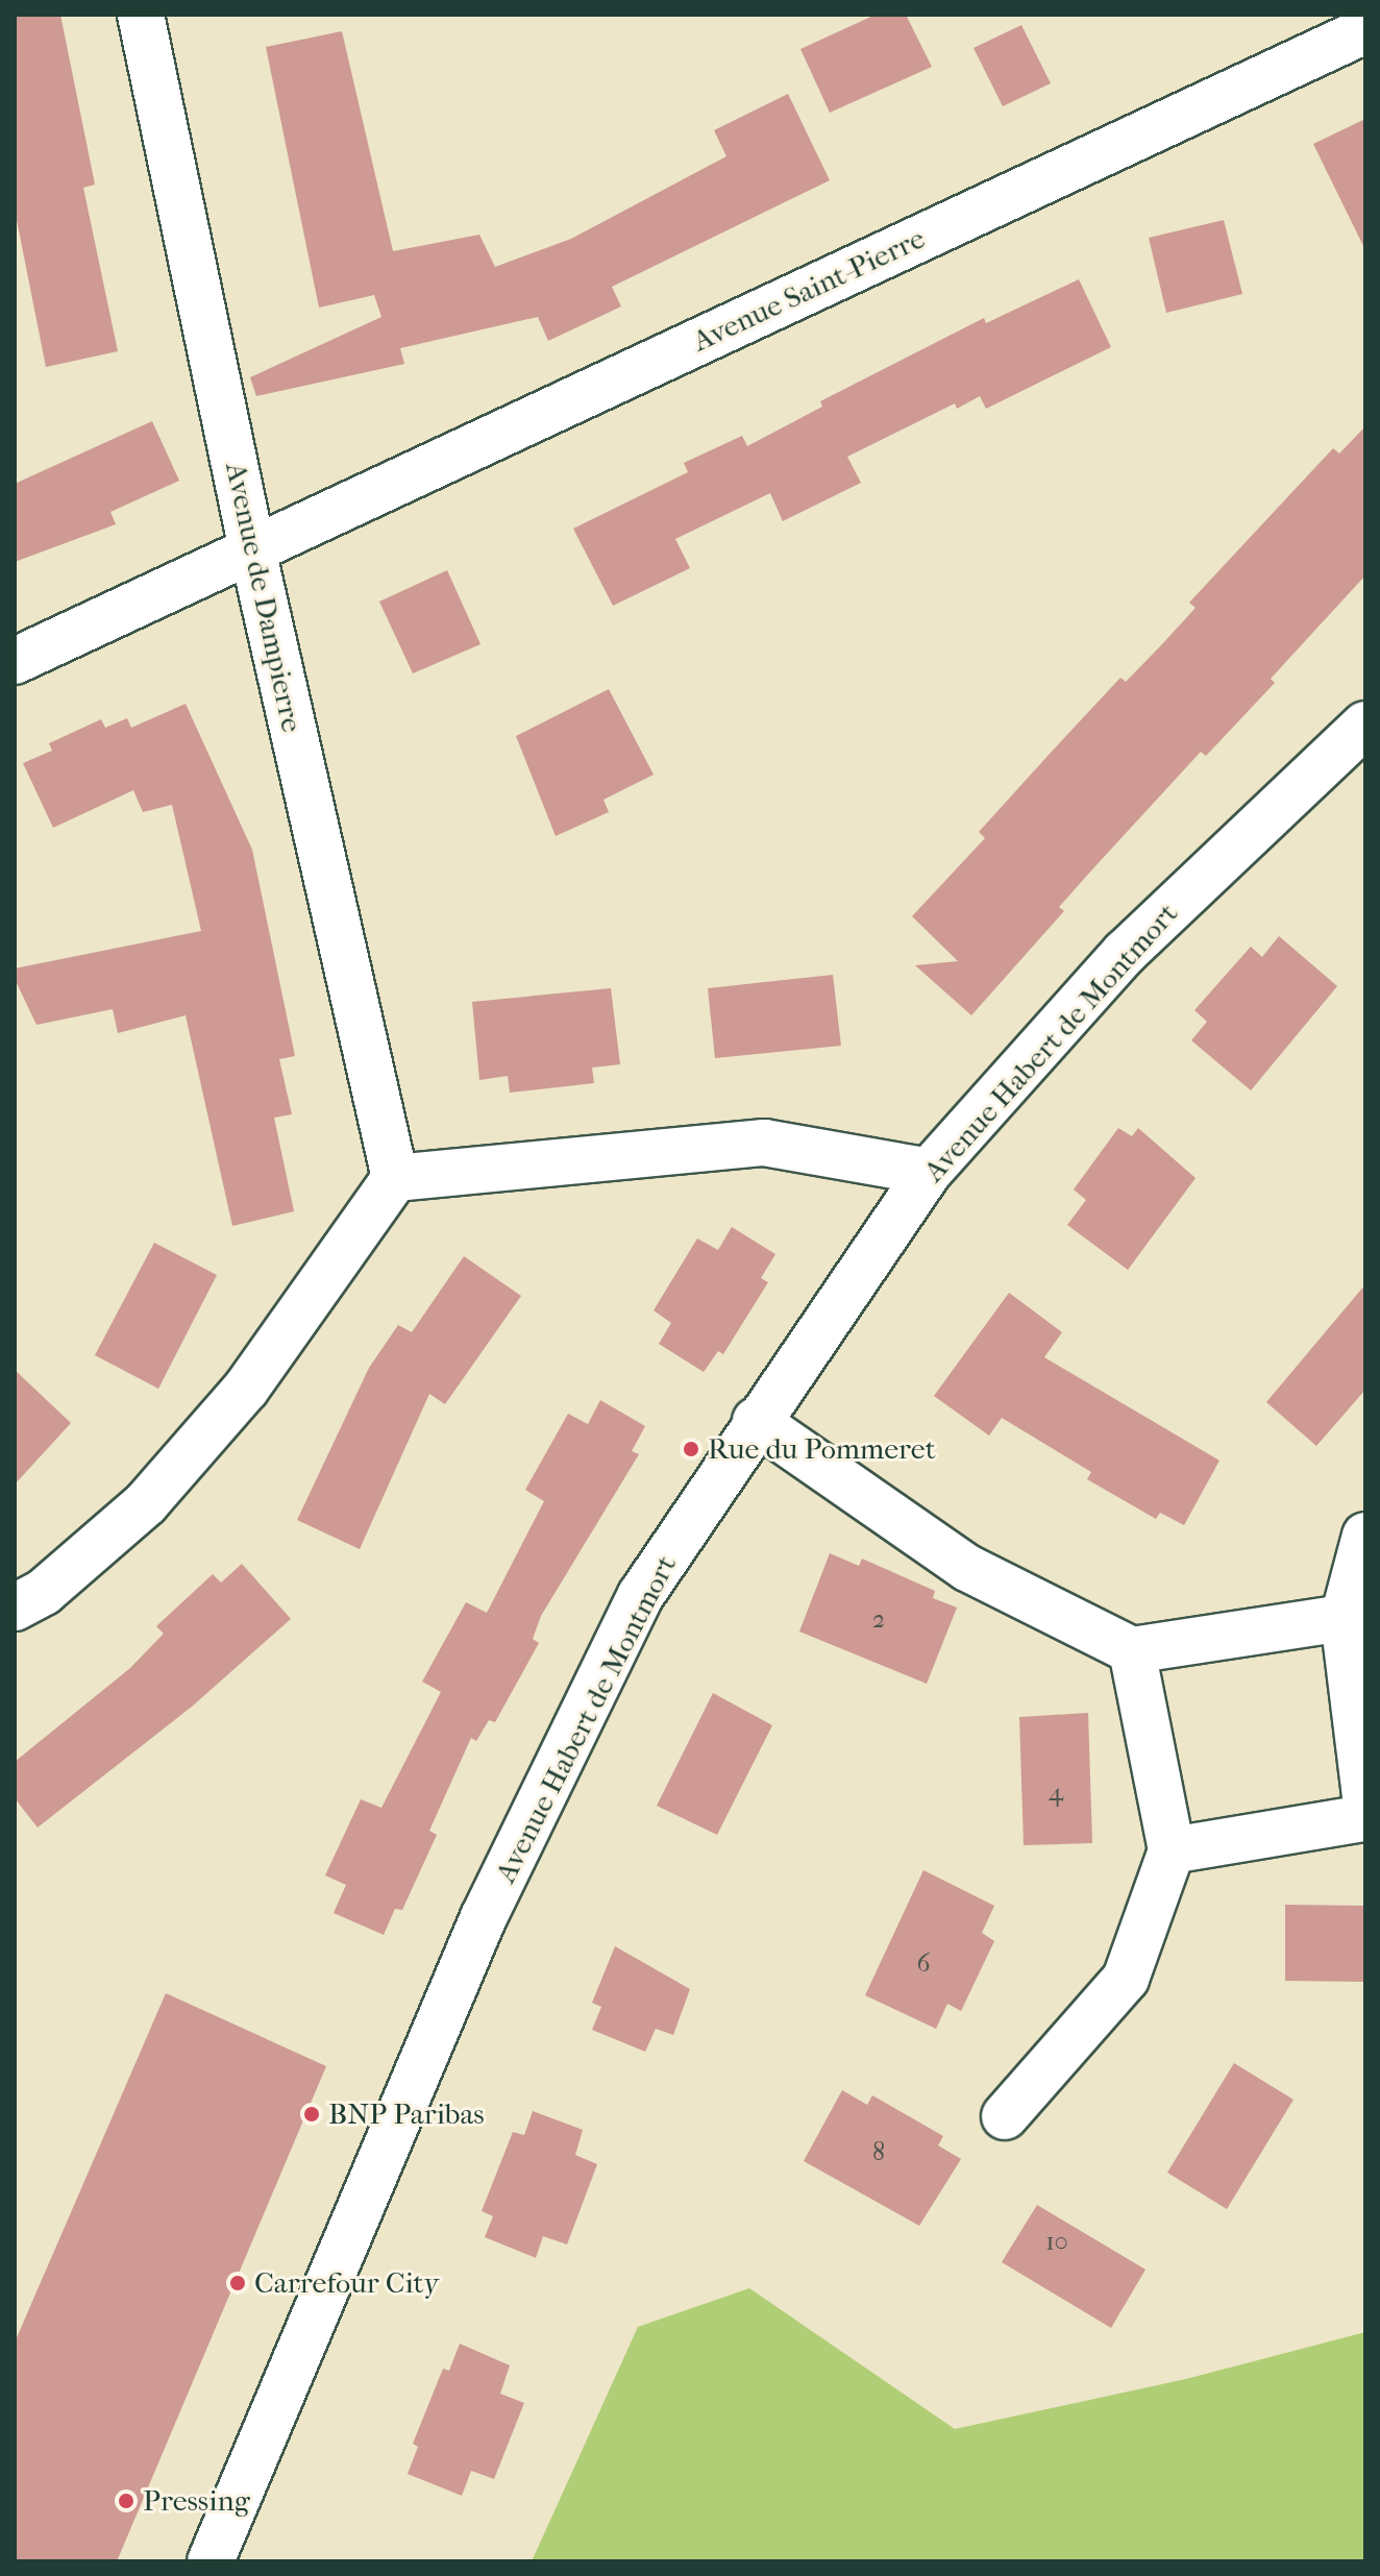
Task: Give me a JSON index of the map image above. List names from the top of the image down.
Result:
{
  "streets": {
    "street": ["Avenue Saint-Pierre", "Avenue de Dampierre", "Avenue Habert de Montmort"]
  },
  "crossings": [
    ["Avenue Saint-Pierre", "Avenue de Dampierre"]
  ],
  "places": [
    "Rue du Pommeret",
    "BNP Paribas",
    "Carrefour City",
    "Pressing"
  ],
  "house_numbers": [
    "2",
    "4",
    "6",
    "8",
    "10"
  ]
}
